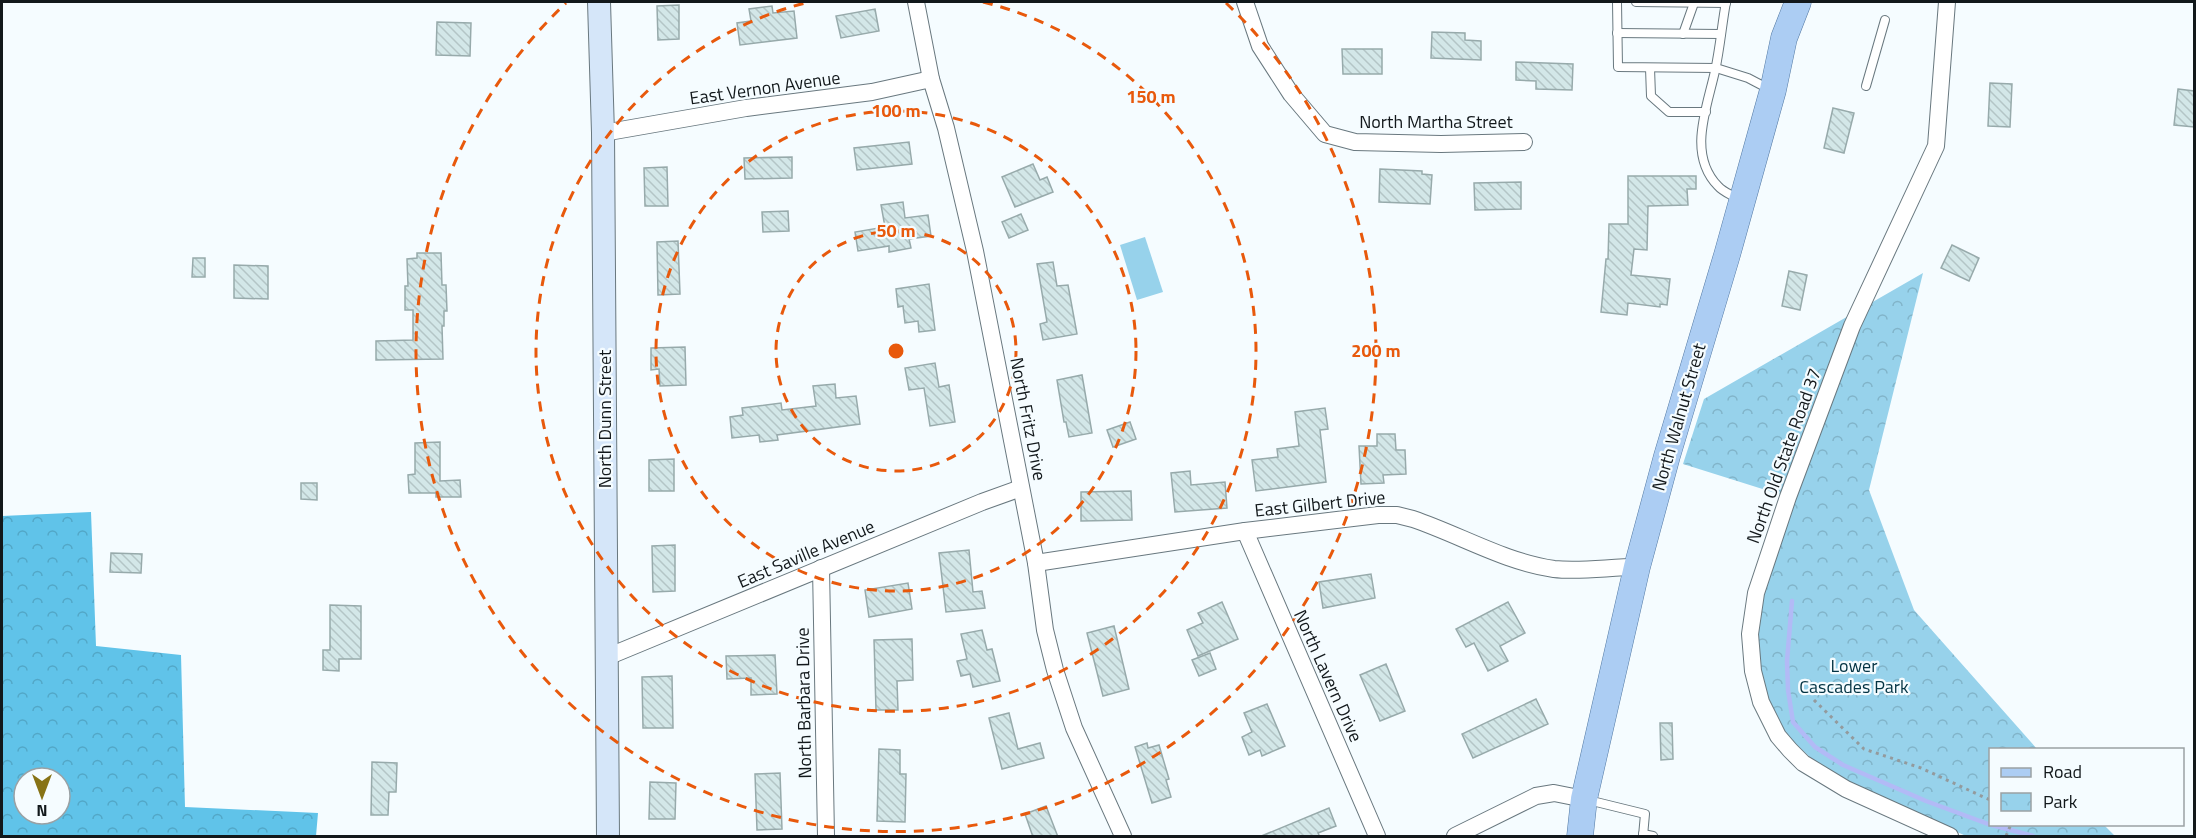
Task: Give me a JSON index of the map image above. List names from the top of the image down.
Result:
{
  "streets": {
    "main road": ["North Walnut Street"],
    "street": [
      "East Vernon Avenue",
      "North Martha Street",
      "North Dunn Street",
      "North Fritz Drive",
      "North Old State Road 37",
      "East Gilbert Drive",
      "East Saville Avenue",
      "North Lavern Drive",
      "North Barbara Drive"
    ]
  },
  "crossings": [
    ["East Vernon Avenue", "North Dunn Street"],
    ["East Vernon Avenue", "North Fritz Drive"],
    ["North Walnut Street", "East Gilbert Drive"],
    ["North Dunn Street", "East Saville Avenue"],
    ["North Fritz Drive", "East Gilbert Drive"],
    ["North Fritz Drive", "East Saville Avenue"],
    ["East Gilbert Drive", "North Lavern Drive"],
    ["East Saville Avenue", "North Barbara Drive"]
  ],
  "parks": ["Lower Cascades Park"],
  "legend": ["Road", "Park"],
  "north": "bottom",
  "rings": [
    "150 m",
    "100 m",
    "50 m",
    "200 m"
  ]
}
